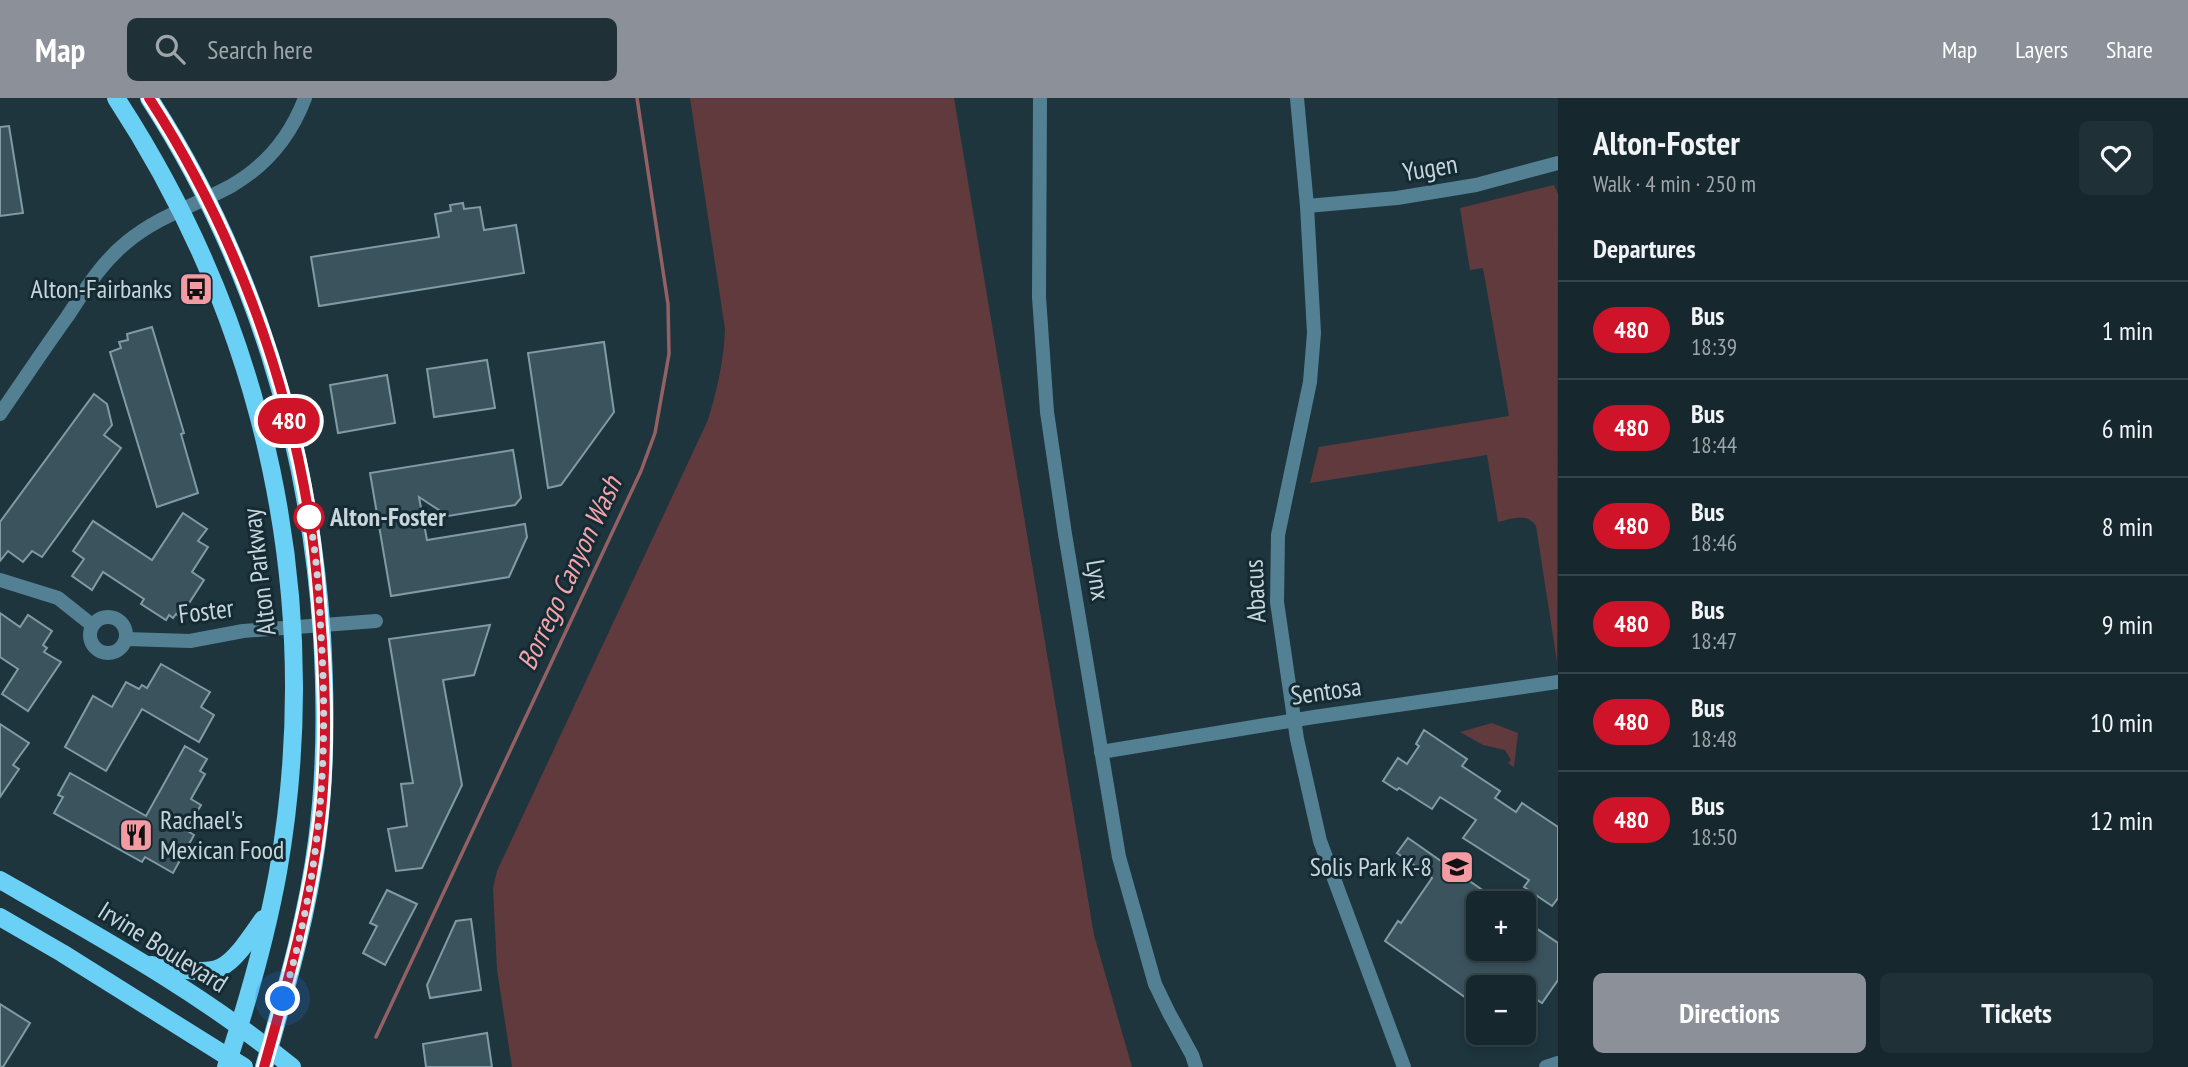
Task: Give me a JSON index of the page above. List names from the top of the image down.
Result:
{
  "streets": {
    "main road": ["Alton Parkway", "Irvine Boulevard"],
    "street": [
      "Yugen",
      "Lynx",
      "Abacus",
      "Foster",
      "Sentosa"
    ]
  },
  "crossings": [
    ["Yugen", "Abacus"],
    ["Alton Parkway", "Foster"],
    ["Alton Parkway", "Irvine Boulevard"],
    ["Lynx", "Sentosa"],
    ["Abacus", "Sentosa"]
  ],
  "water": ["Borrego Canyon Wash"],
  "places": {
    "bus stop": ["Alton-Fairbanks"],
    "other": ["Alton-Foster"],
    "restaurant": ["Rachael's Mexican Food"],
    "school or university": ["Solis Park K-8"]
  },
  "lines": ["bus line 480"],
  "page": {
    "header": "Map",
    "search": "Search here",
    "nav": ["Map", "Layers", "Share"],
    "on_map": "480",
    "heading": [
      ["Alton-Foster", "Walk · 4 min · 250 m"],
      "Departures"
    ],
    "list": [
      {
        "mark": "480",
        "name": "Bus",
        "note": "18:39",
        "value": "1 min"
      },
      {
        "mark": "480",
        "name": "Bus",
        "note": "18:44",
        "value": "6 min"
      },
      {
        "mark": "480",
        "name": "Bus",
        "note": "18:46",
        "value": "8 min"
      },
      {
        "mark": "480",
        "name": "Bus",
        "note": "18:47",
        "value": "9 min"
      },
      {
        "mark": "480",
        "name": "Bus",
        "note": "18:48",
        "value": "10 min"
      },
      {
        "mark": "480",
        "name": "Bus",
        "note": "18:50",
        "value": "12 min"
      }
    ],
    "map_buttons": ["+", "−"],
    "buttons": ["Directions", "Tickets"]
  }
}
